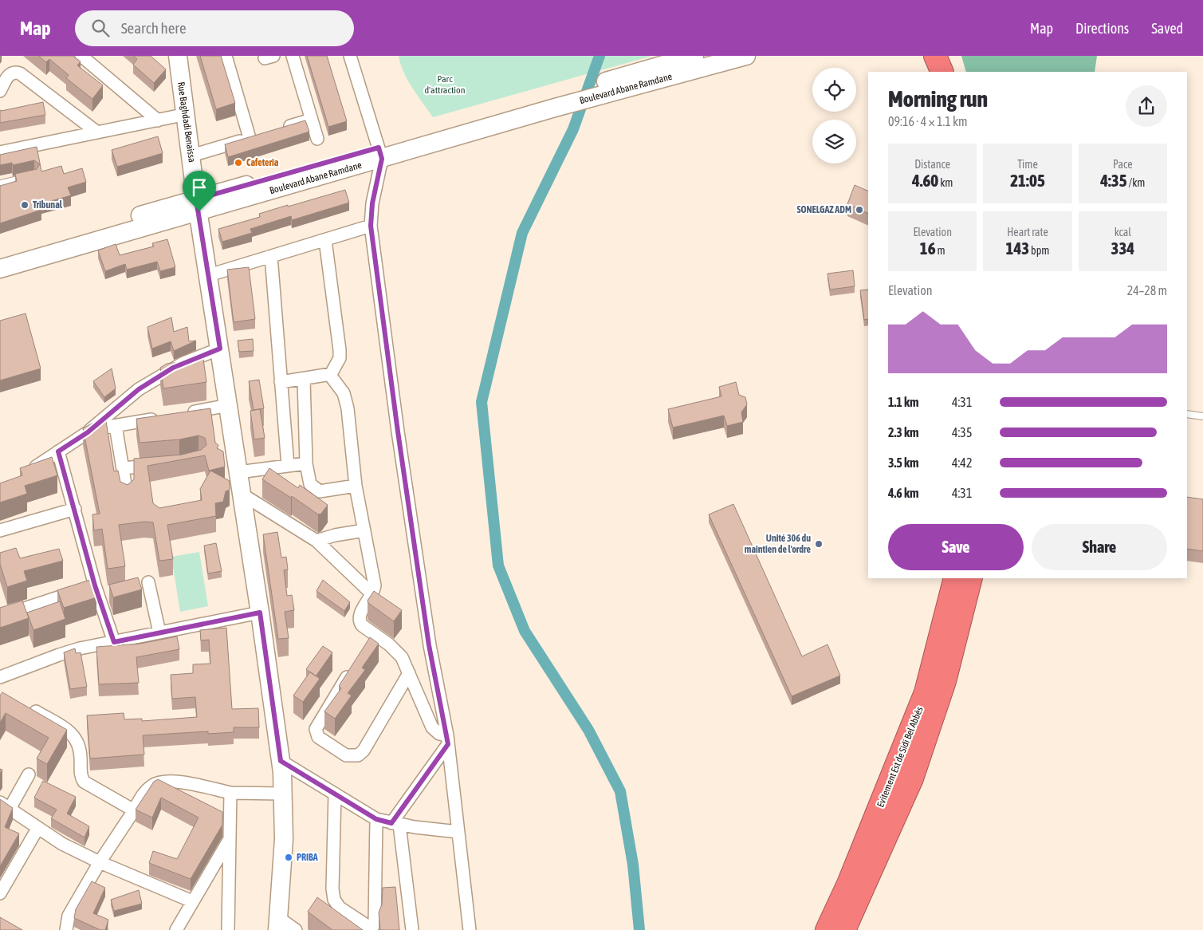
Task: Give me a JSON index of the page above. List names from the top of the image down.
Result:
{
  "streets": {
    "highway": ["Evitement Est de Sidi Bel Abbès"],
    "main road": ["Boulevard Abane Ramdane", "Rue Baghdadi Benaissa"]
  },
  "crossings": [
    ["Boulevard Abane Ramdane", "Rue Baghdadi Benaissa"]
  ],
  "parks": ["Parc d'attraction"],
  "places": [
    "Cafeteria",
    "Tribunal",
    "SONELGAZ ADM",
    "Unité 306 du maintien de l'ordre",
    "PRIBA"
  ],
  "page": {
    "header": "Map",
    "search": "Search here",
    "nav": ["Map", "Directions", "Saved"],
    "heading": ["Morning run", "09:16 · 4 × 1.1 km"],
    "stats": [
      ["Distance", "4.60 km"],
      ["Time", "21:05"],
      ["Pace", "4:35 /km"],
      ["Elevation", "16 m"],
      ["Heart rate", "143 bpm"],
      ["kcal", "334"]
    ],
    "chart": ["Elevation", "24–28 m"],
    "list": [
      {
        "name": "1.1 km",
        "note": "4:31"
      },
      {
        "name": "2.3 km",
        "note": "4:35"
      },
      {
        "name": "3.5 km",
        "note": "4:42"
      },
      {
        "name": "4.6 km",
        "note": "4:31"
      }
    ],
    "buttons": ["Save", "Share"]
  }
}
